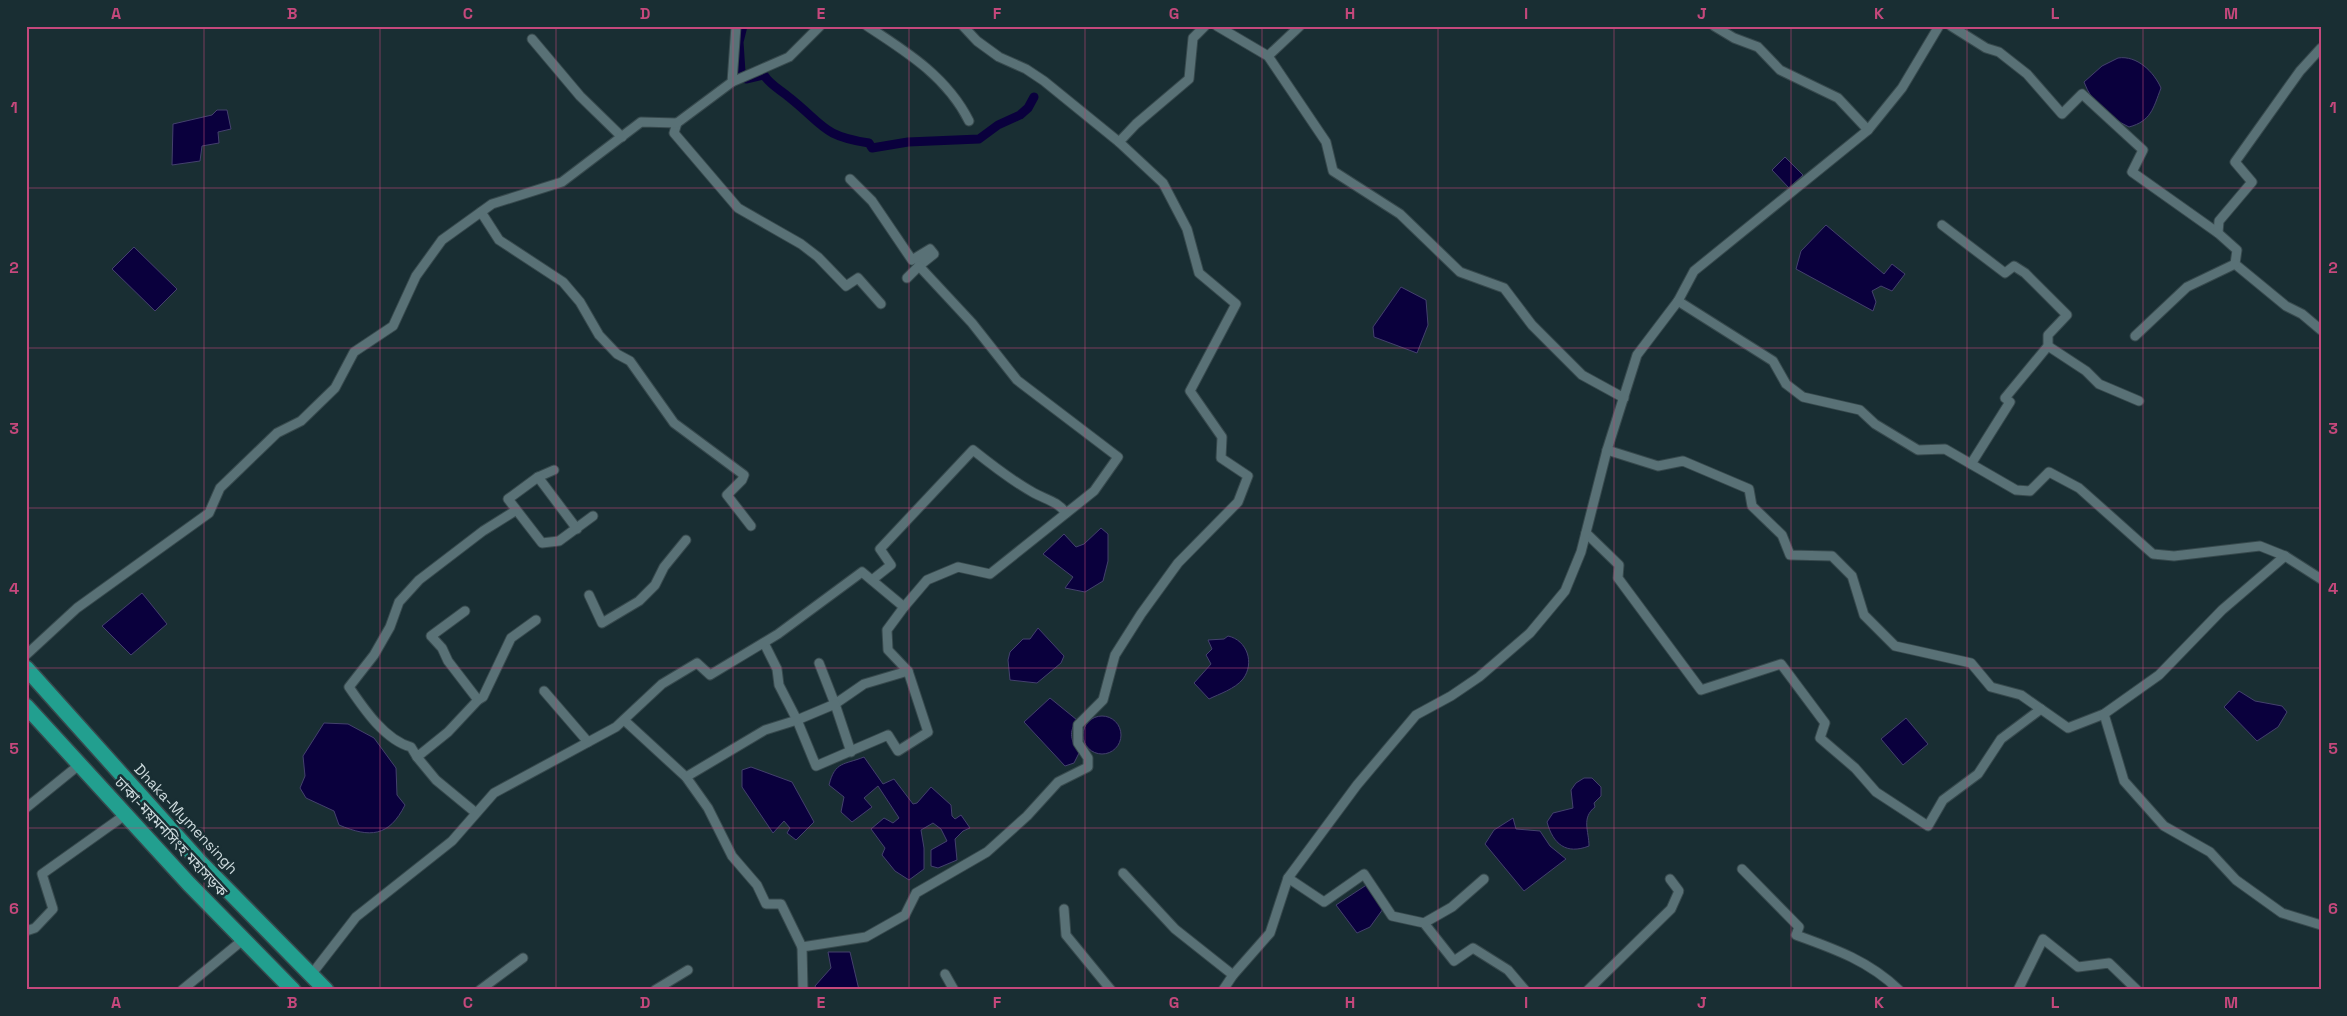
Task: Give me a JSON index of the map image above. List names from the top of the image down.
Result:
{
  "streets": {
    "highway": ["Dhaka-Mymensingh", "ঢাকা-ময়মনসিংহ মহাসড়ক"]
  },
  "grid": {
    "columns": [
      "A",
      "B",
      "C",
      "D",
      "E",
      "F",
      "G",
      "H",
      "I",
      "J",
      "K",
      "L",
      "M"
    ],
    "rows": [
      "1",
      "2",
      "3",
      "4",
      "5",
      "6"
    ]
  }
}
